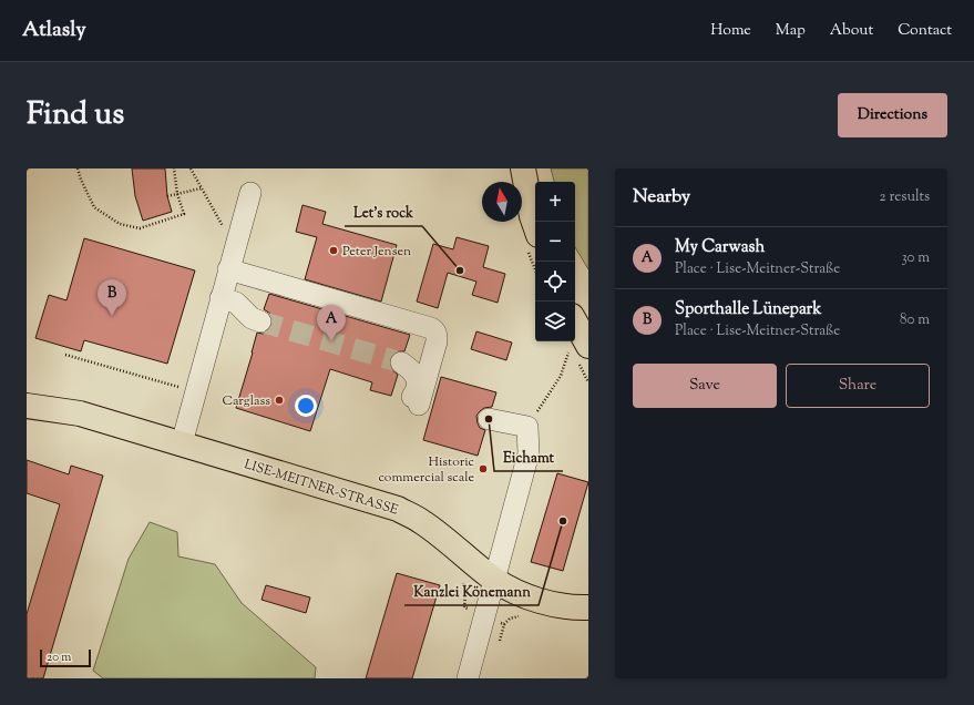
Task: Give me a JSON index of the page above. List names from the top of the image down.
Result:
{
  "streets": {
    "main road": ["LISE-MEITNER-STRASSE"]
  },
  "places": [
    "Peter Jensen",
    "Let’s rock",
    "Carglass",
    "Eichamt",
    "Historic commercial scale",
    "Kanzlei Könemann"
  ],
  "scale_bar": "20 m",
  "north": "top",
  "page": {
    "header": "Atlasly",
    "nav": [
      "Home",
      "Map",
      "About",
      "Contact"
    ],
    "title": "Find us",
    "buttons": [
      "Directions",
      ["Save", "Share"]
    ],
    "heading": ["Nearby", "2 results"],
    "map_buttons": ["+", "−"],
    "list": [
      {
        "mark": "A",
        "name": "My Carwash",
        "note": "Place · Lise-Meitner-Straße",
        "value": "30 m"
      },
      {
        "mark": "B",
        "name": "Sporthalle Lünepark",
        "note": "Place · Lise-Meitner-Straße",
        "value": "80 m"
      }
    ],
    "pins": ["B", "A"],
    "scale": "20 m"
  }
}
